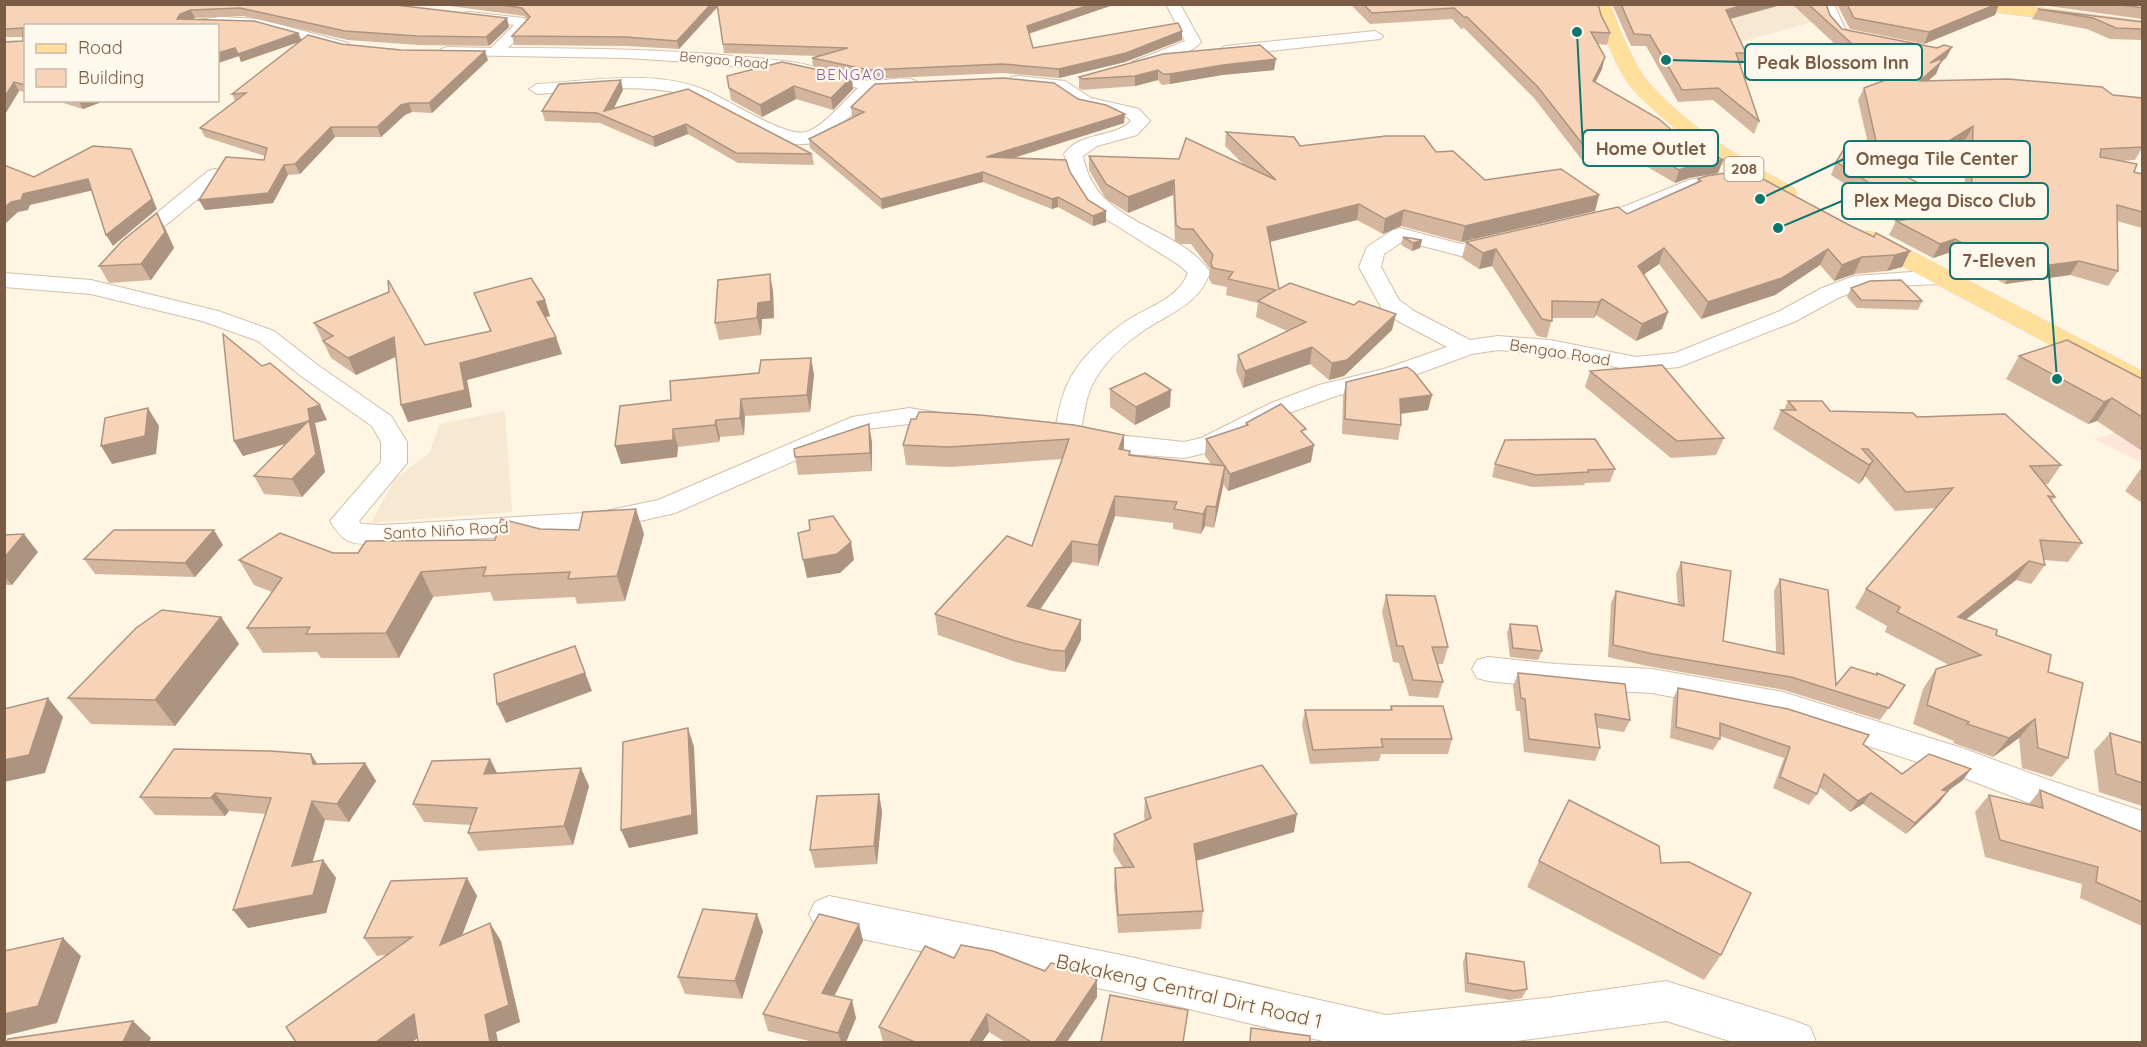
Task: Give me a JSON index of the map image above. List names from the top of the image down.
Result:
{
  "streets": {
    "main road": ["208"],
    "street": ["Bengao Road", "Santo Niño Road", "Bakakeng Central Dirt Road 1"]
  },
  "districts": ["BENGAO"],
  "places": [
    "Home Outlet",
    "Peak Blossom Inn",
    "Omega Tile Center",
    "Plex Mega Disco Club",
    "7-Eleven"
  ],
  "legend": ["Road", "Building"]
}
